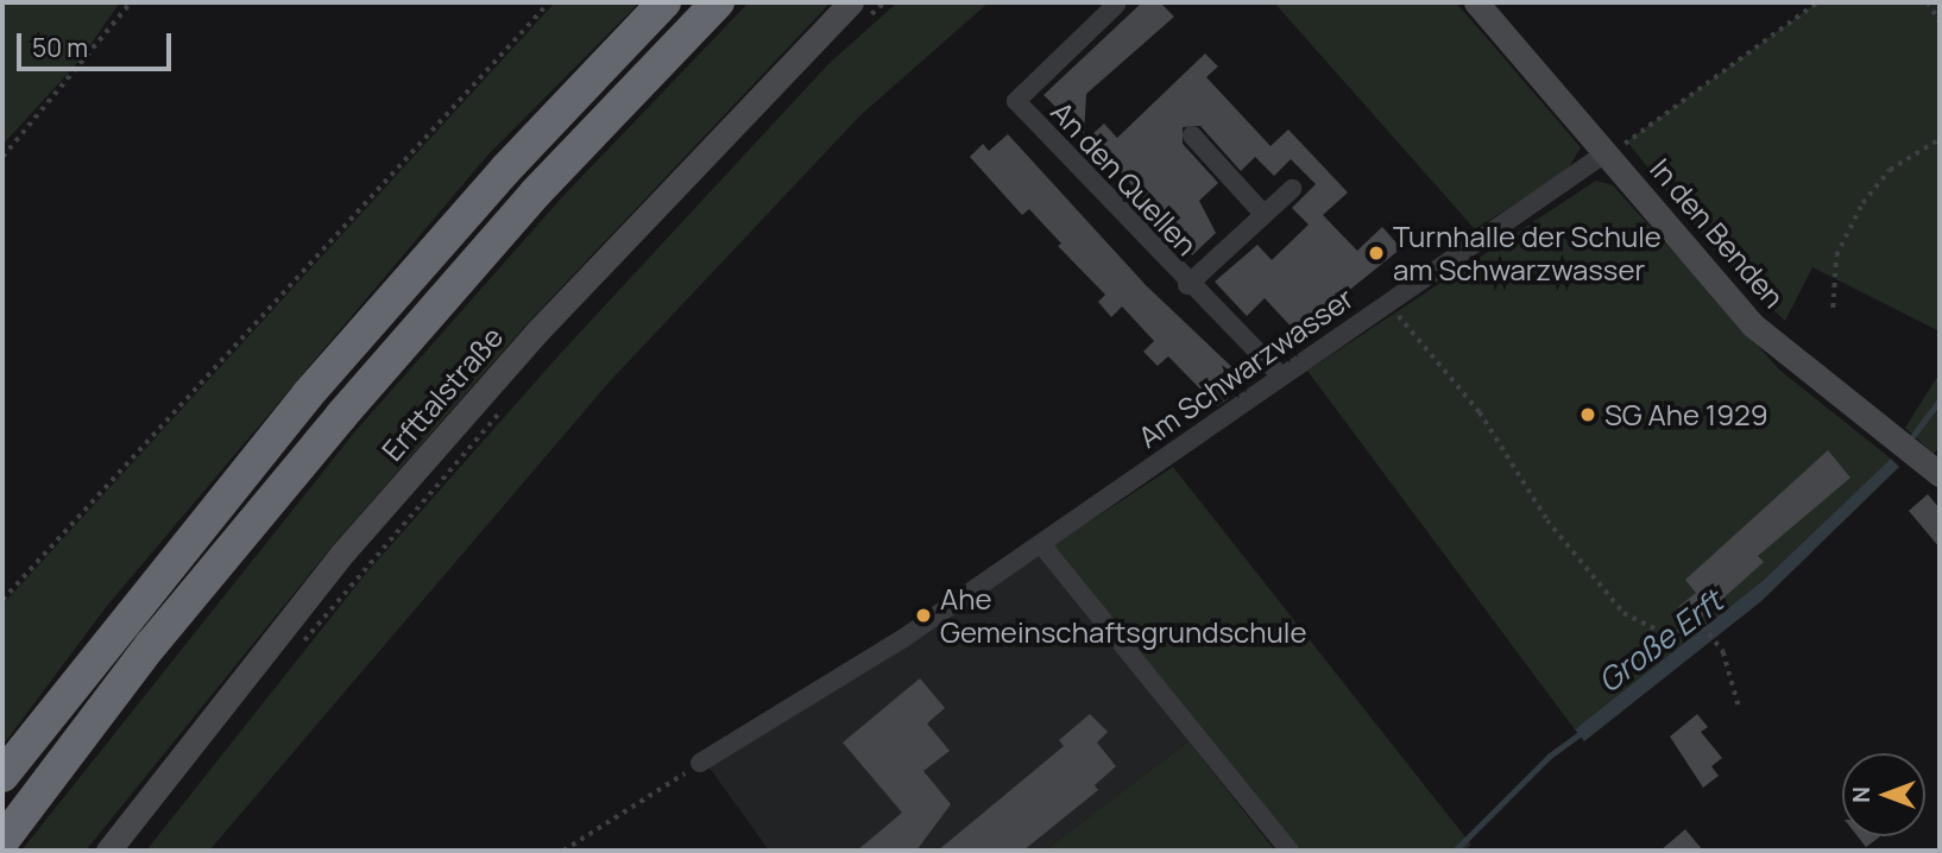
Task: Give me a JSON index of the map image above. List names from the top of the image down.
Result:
{
  "streets": {
    "main road": ["In den Benden", "Erfttalstraße"],
    "street": ["An den Quellen", "Am Schwarzwasser"]
  },
  "crossings": [
    ["An den Quellen", "Am Schwarzwasser"],
    ["In den Benden", "Am Schwarzwasser"]
  ],
  "water": ["Große Erft"],
  "places": ["Turnhalle der Schule am Schwarzwasser", "SG Ahe 1929", "Ahe Gemeinschaftsgrundschule"],
  "scale_bar": "50 m",
  "north": "left"
}
